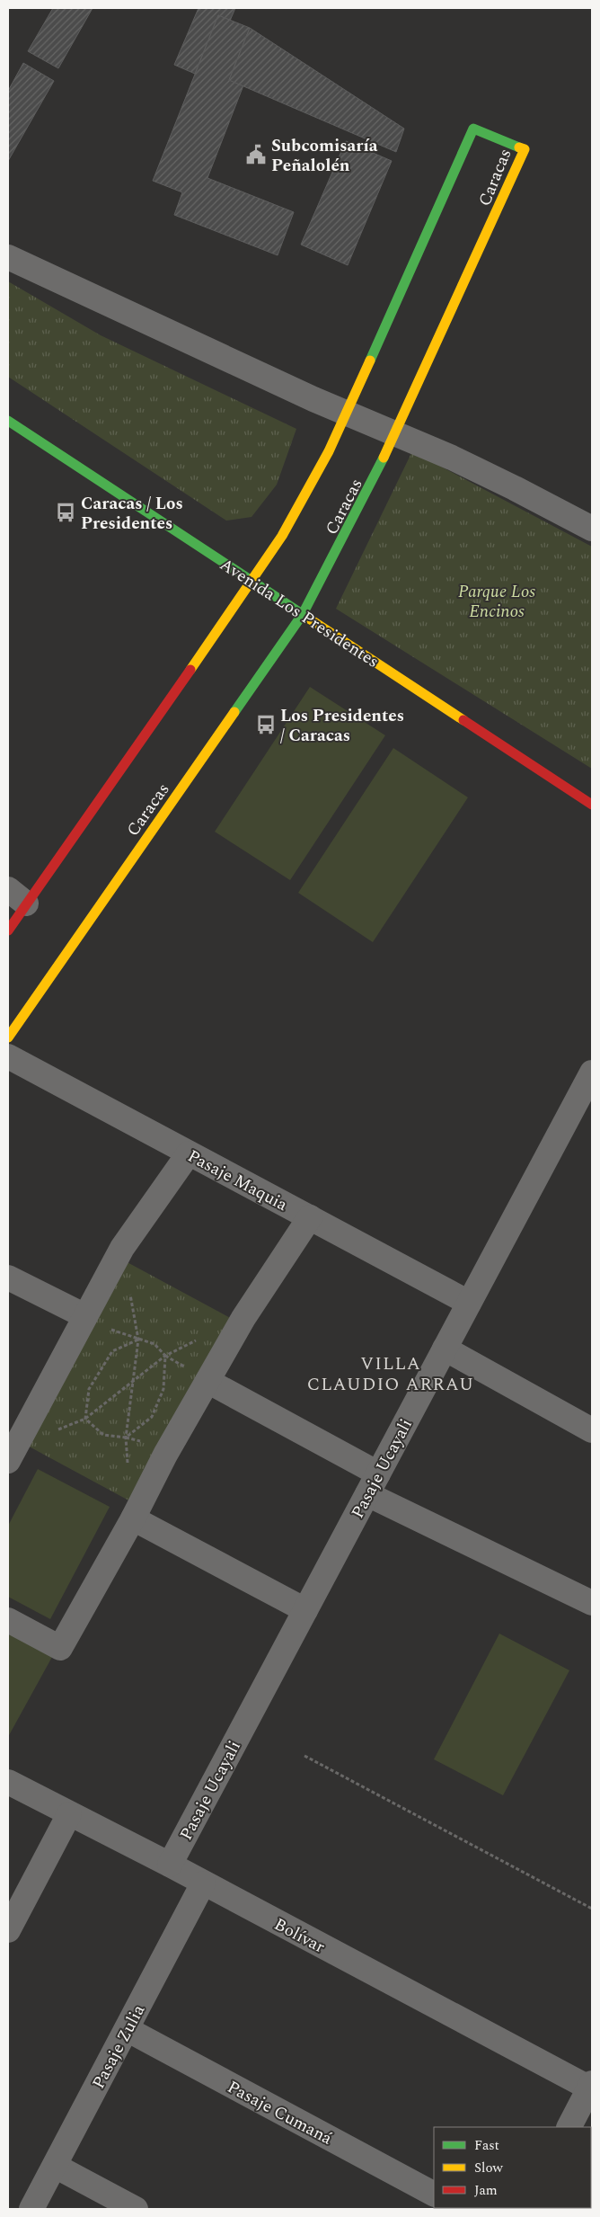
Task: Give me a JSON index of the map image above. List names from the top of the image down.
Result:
{
  "streets": {
    "street": [
      "Caracas",
      "Avenida Los Presidentes",
      "Pasaje Maquia",
      "Pasaje Ucayali",
      "Bolívar",
      "Pasaje Zulia",
      "Pasaje Cumaná"
    ]
  },
  "crossings": [
    ["Caracas", "Avenida Los Presidentes"],
    ["Pasaje Maquia", "Pasaje Ucayali"],
    ["Pasaje Ucayali", "Bolívar"],
    ["Bolívar", "Pasaje Zulia"],
    ["Pasaje Zulia", "Pasaje Cumaná"]
  ],
  "districts": ["VILLA CLAUDIO ARRAU"],
  "parks": ["Parque Los Encinos"],
  "places": {
    "public building": ["Subcomisaría Peñalolén"],
    "bus stop": ["Caracas / Los Presidentes", "Los Presidentes / Caracas"]
  },
  "legend": ["Fast", "Slow", "Jam"]
}
